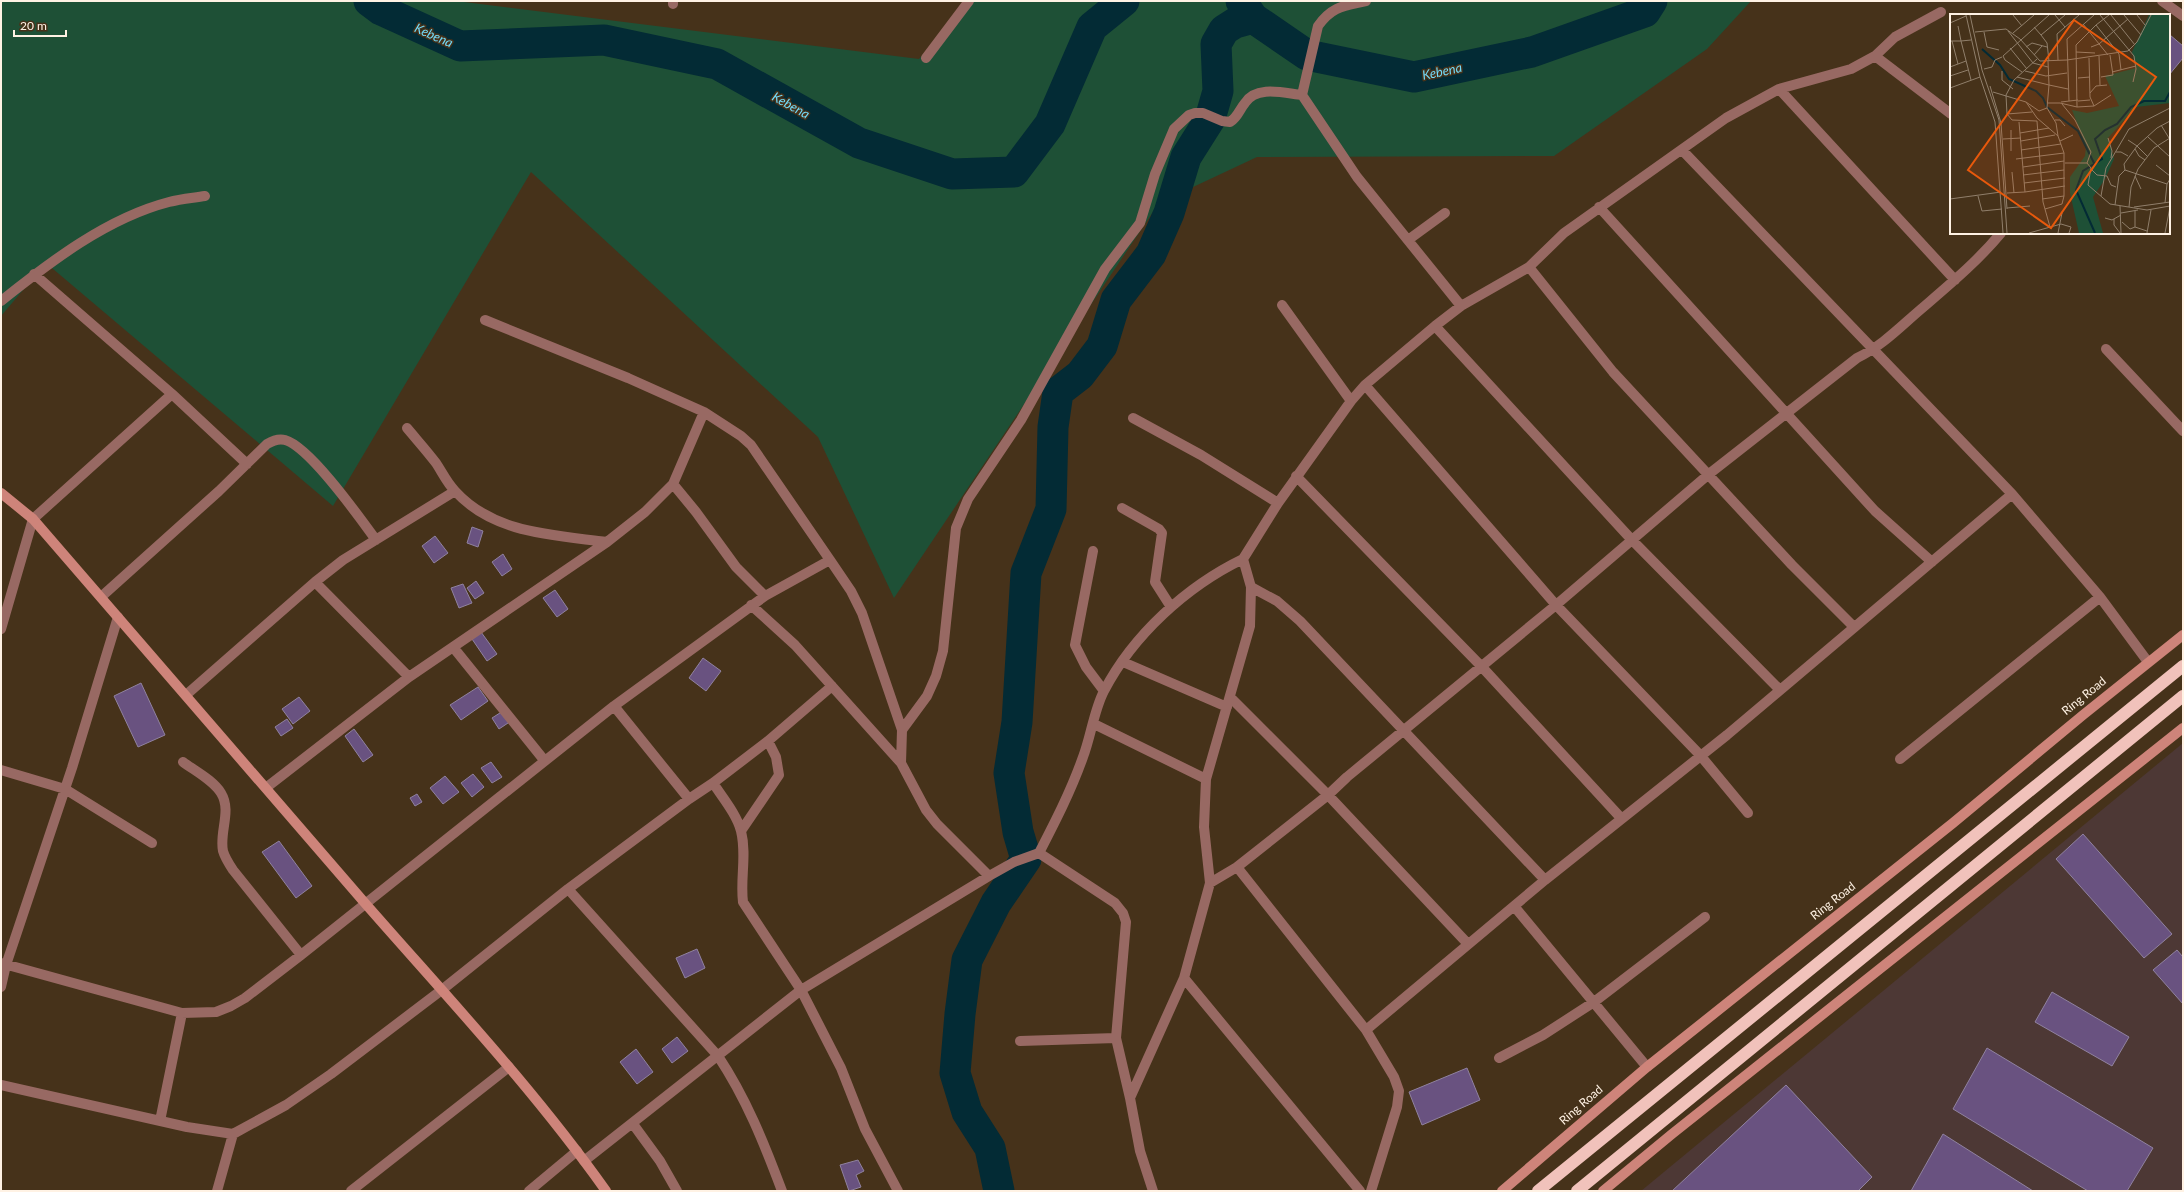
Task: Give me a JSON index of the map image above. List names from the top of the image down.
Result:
{
  "streets": {
    "street": ["Ring Road"]
  },
  "water": ["Kebena"],
  "scale_bar": "20 m"
}
